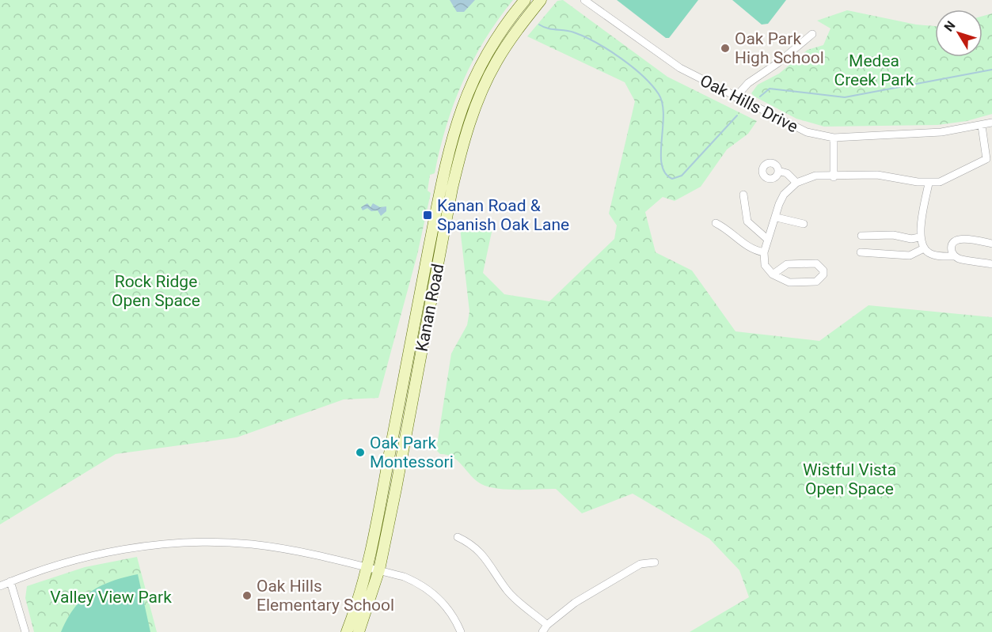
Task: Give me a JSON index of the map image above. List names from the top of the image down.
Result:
{
  "streets": {
    "main road": ["Kanan Road"],
    "street": ["Oak Hills Drive"]
  },
  "parks": [
    "Medea Creek Park",
    "Rock Ridge Open Space",
    "Wistful Vista Open Space",
    "Valley View Park"
  ],
  "places": {
    "other": ["Oak Park High School", "Oak Park Montessori", "Oak Hills Elementary School"],
    "transit": ["Kanan Road & Spanish Oak Lane"]
  },
  "north": "top left"
}
